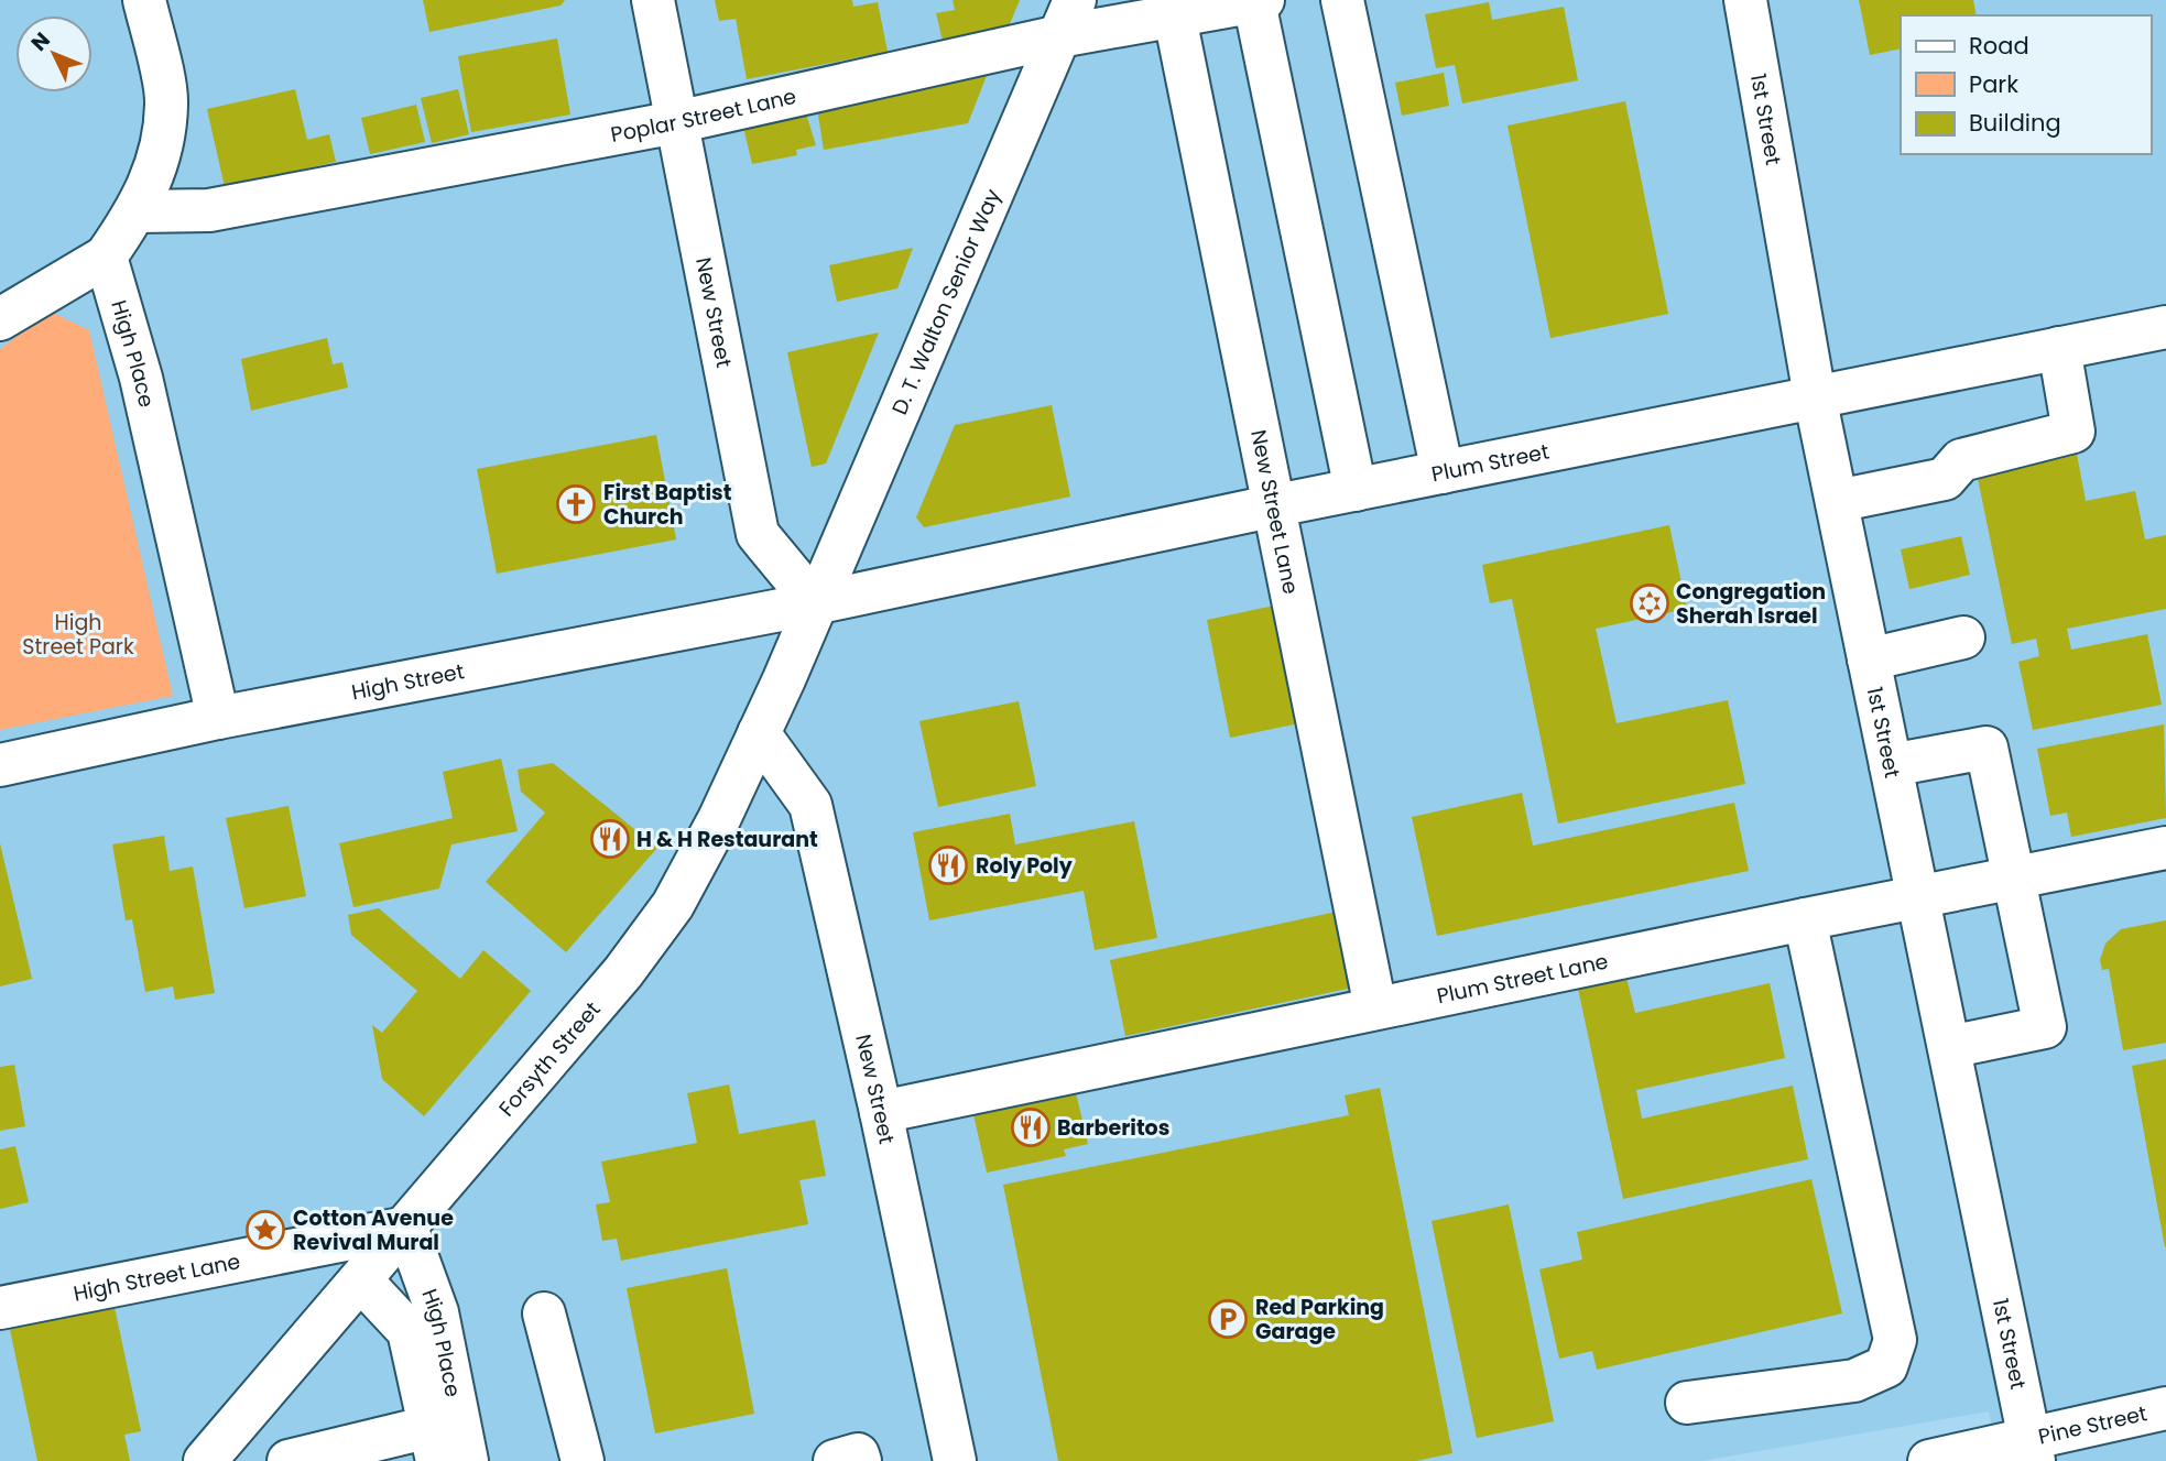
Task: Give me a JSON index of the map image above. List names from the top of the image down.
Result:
{
  "streets": {
    "street": [
      "Poplar Street Lane",
      "1st Street",
      "D. T. Walton Senior Way",
      "New Street",
      "High Place",
      "Plum Street",
      "New Street Lane",
      "High Street",
      "Plum Street Lane",
      "Forsyth Street",
      "High Street Lane",
      "Pine Street"
    ]
  },
  "crossings": [
    ["Poplar Street Lane", "D. T. Walton Senior Way"],
    ["Poplar Street Lane", "New Street"],
    ["Poplar Street Lane", "New Street Lane"],
    ["1st Street", "Plum Street"],
    ["1st Street", "Plum Street Lane"],
    ["1st Street", "Pine Street"],
    ["D. T. Walton Senior Way", "New Street"],
    ["D. T. Walton Senior Way", "Plum Street"],
    ["D. T. Walton Senior Way", "High Street"],
    ["D. T. Walton Senior Way", "Forsyth Street"],
    ["New Street", "Plum Street"],
    ["New Street", "High Street"],
    ["New Street", "Plum Street Lane"],
    ["New Street", "Forsyth Street"],
    ["High Place", "High Street"],
    ["High Place", "Forsyth Street"],
    ["High Place", "High Street Lane"],
    ["Plum Street", "New Street Lane"],
    ["Plum Street", "High Street"],
    ["Plum Street", "Forsyth Street"],
    ["New Street Lane", "Plum Street Lane"],
    ["High Street", "Forsyth Street"],
    ["Forsyth Street", "High Street Lane"]
  ],
  "parks": ["High Street Park"],
  "places": {
    "church": ["First Baptist Church"],
    "synagogue": ["Congregation Sherah Israel"],
    "restaurant": ["H & H Restaurant", "Roly Poly", "Barberitos"],
    "place": ["Cotton Avenue Revival Mural"],
    "parking": ["Red Parking Garage"]
  },
  "legend": ["Road", "Park", "Building"],
  "north": "top left"
}
